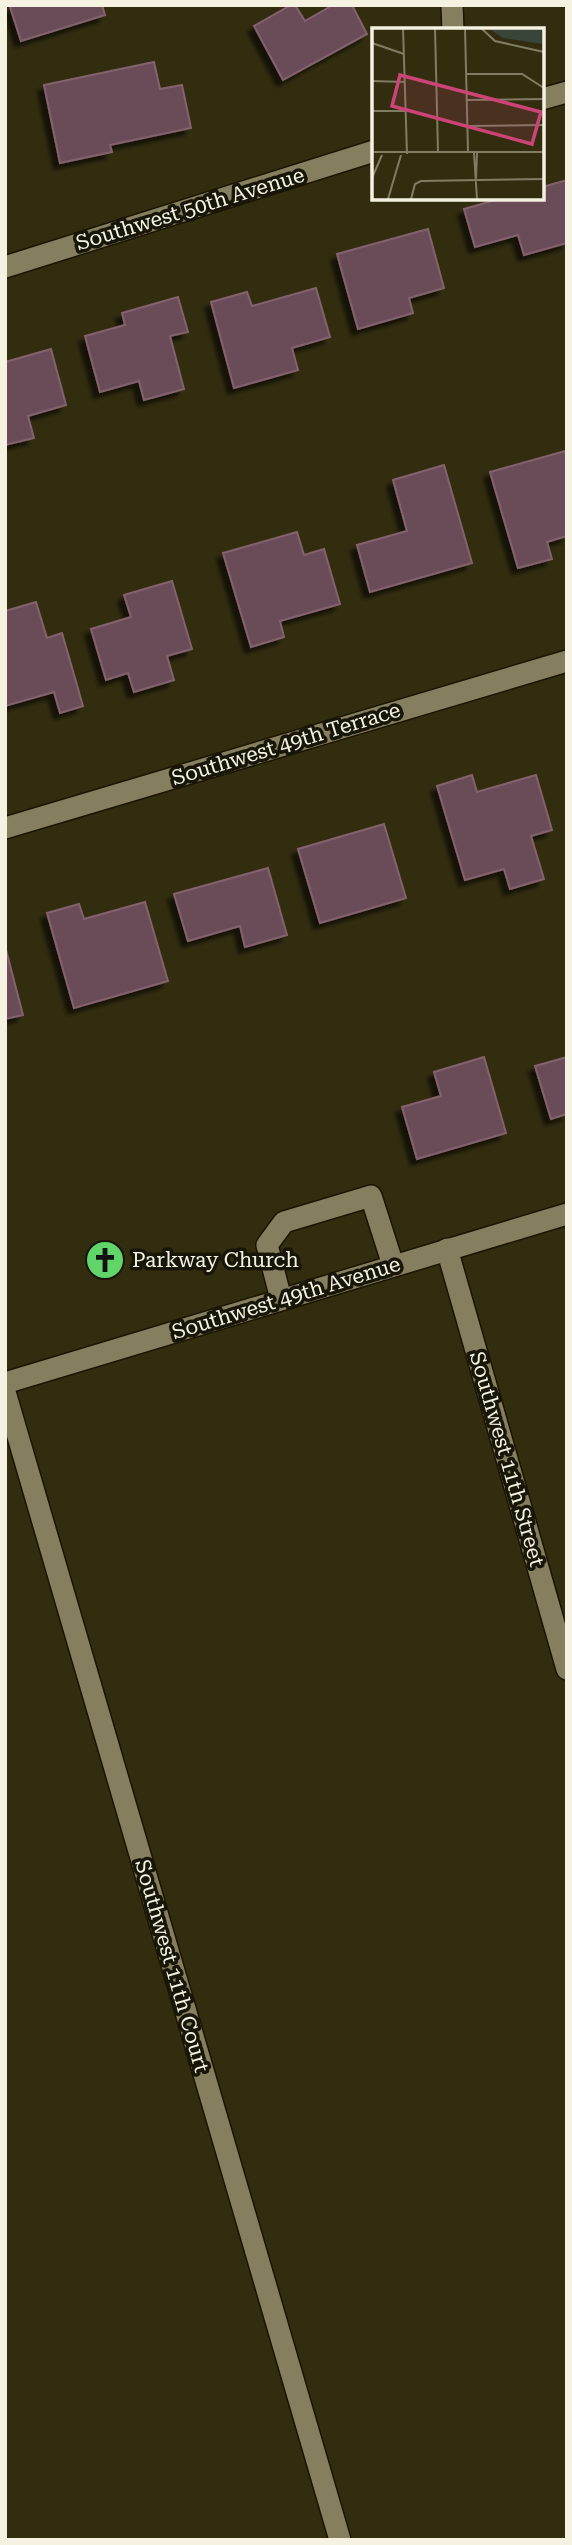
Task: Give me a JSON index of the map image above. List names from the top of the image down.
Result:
{
  "streets": {
    "street": [
      "Southwest 50th Avenue",
      "Southwest 49th Terrace",
      "Southwest 49th Avenue",
      "Southwest 11th Street",
      "Southwest 11th Court"
    ]
  },
  "crossings": [
    ["Southwest 49th Avenue", "Southwest 11th Street"]
  ],
  "places": {
    "church": ["Parkway Church"]
  }
}
